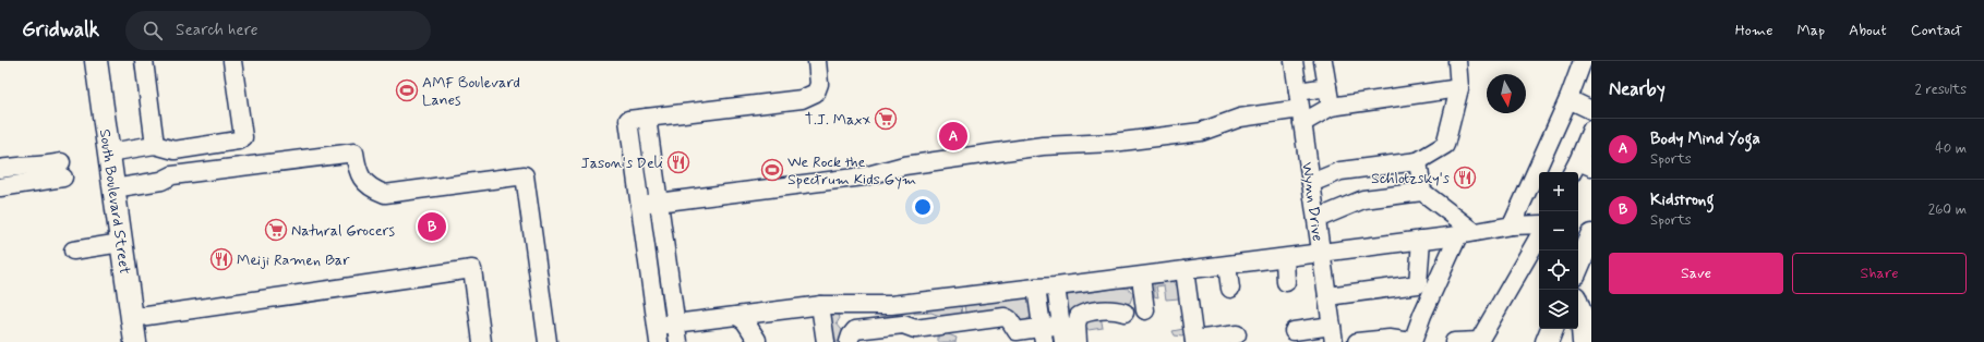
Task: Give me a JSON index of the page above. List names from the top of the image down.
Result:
{
  "streets": {
    "main road": ["South Boulevard Street"],
    "street": ["Wynn Drive"]
  },
  "places": {
    "sports": ["AMF Boulevard Lanes", "We Rock the Spectrum Kids Gym"],
    "supermarket": ["T.J. Maxx", "Natural Grocers"],
    "restaurant": ["Jason's Deli", "Schlotzsky's", "Meiji Ramen Bar"]
  },
  "north": "bottom",
  "page": {
    "header": "Gridwalk",
    "search": "Search here",
    "nav": [
      "Home",
      "Map",
      "About",
      "Contact"
    ],
    "heading": ["Nearby", "2 results"],
    "list": [
      {
        "mark": "A",
        "name": "Body Mind Yoga",
        "note": "Sports",
        "value": "40 m"
      },
      {
        "mark": "B",
        "name": "Kidstrong",
        "note": "Sports",
        "value": "260 m"
      }
    ],
    "pins": ["A", "B"],
    "map_buttons": ["+", "−"],
    "buttons": ["Save", "Share"]
  }
}
